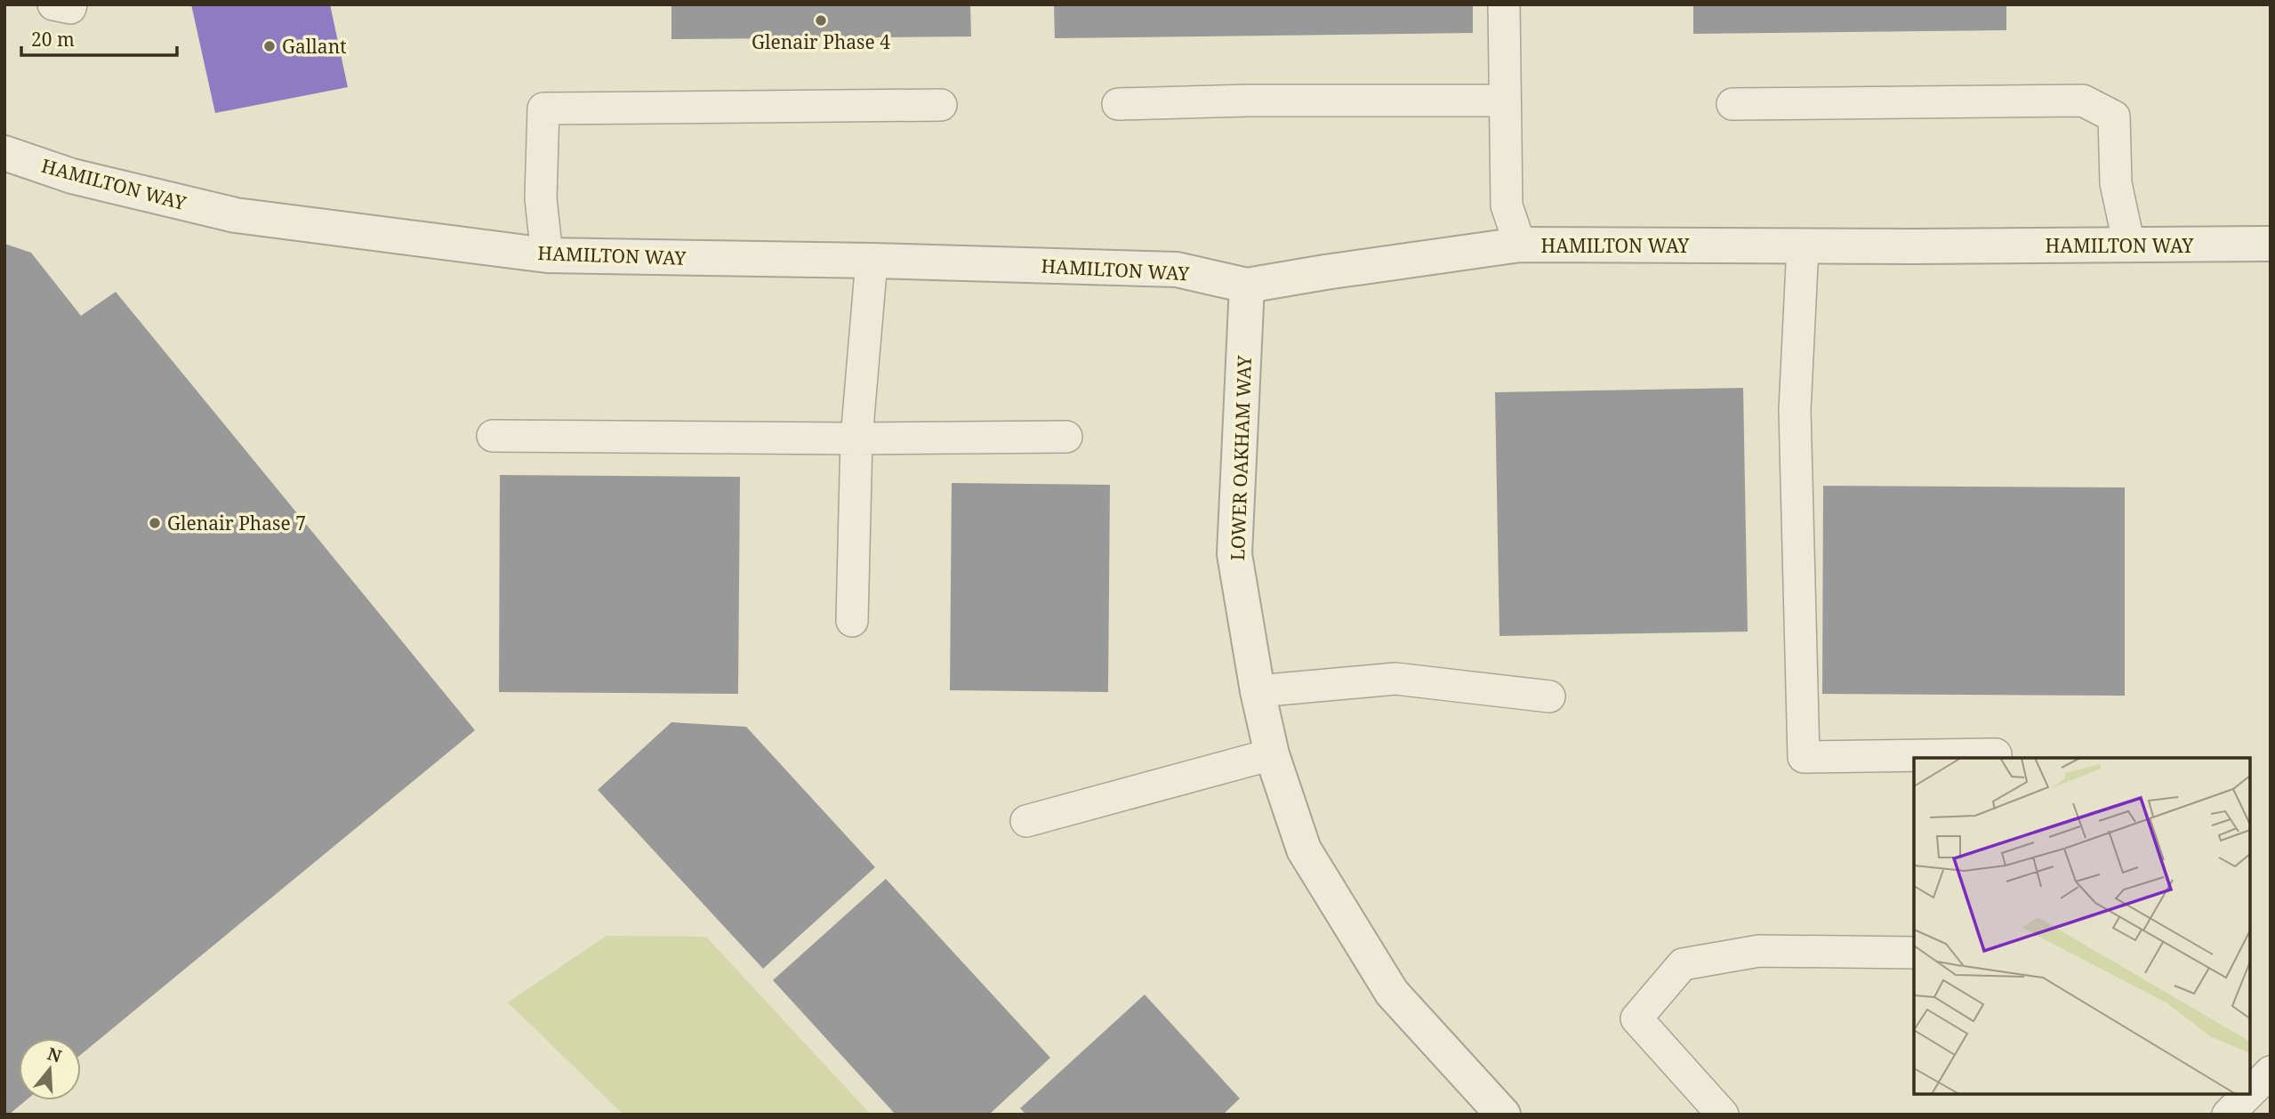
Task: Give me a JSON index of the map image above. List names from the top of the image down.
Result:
{
  "streets": {
    "street": ["HAMILTON WAY", "LOWER OAKHAM WAY"]
  },
  "crossings": [
    ["HAMILTON WAY", "LOWER OAKHAM WAY"]
  ],
  "places": ["Glenair Phase 4", "Gallant", "Glenair Phase 7"],
  "scale_bar": "20 m",
  "north": "top"
}
